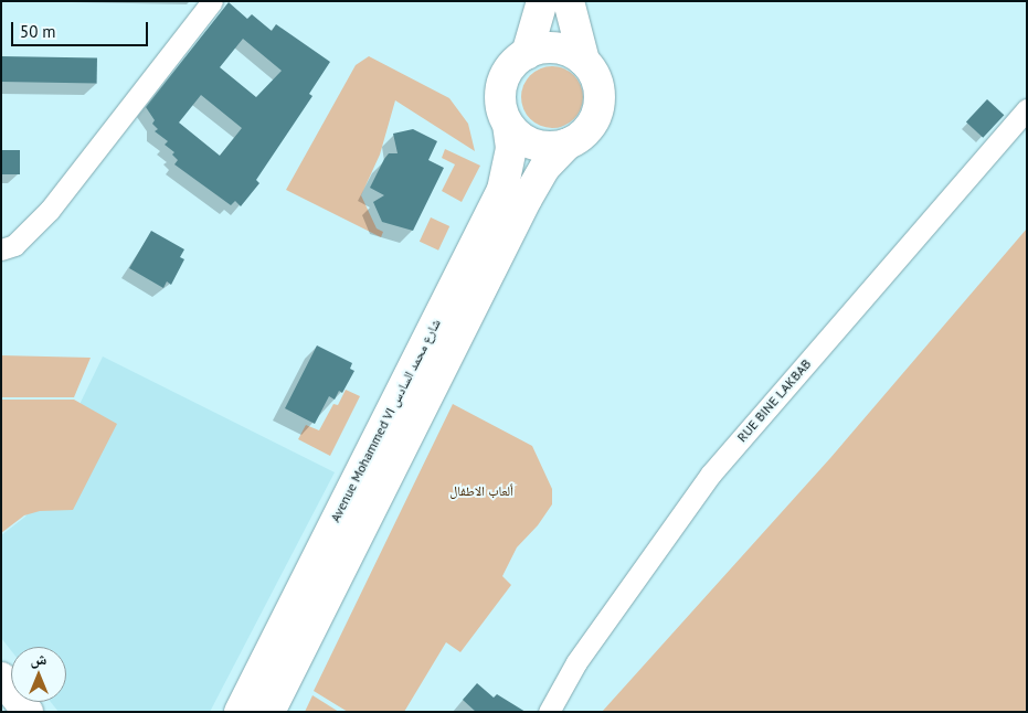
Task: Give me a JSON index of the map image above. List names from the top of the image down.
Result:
{
  "streets": {
    "main road": ["Avenue Mohammed VI شارع محمد السادس"],
    "street": ["RUE BINE LAKBAB"]
  },
  "parks": ["ألعاب الاطفال"],
  "scale_bar": "50 m",
  "north": "top"
}
